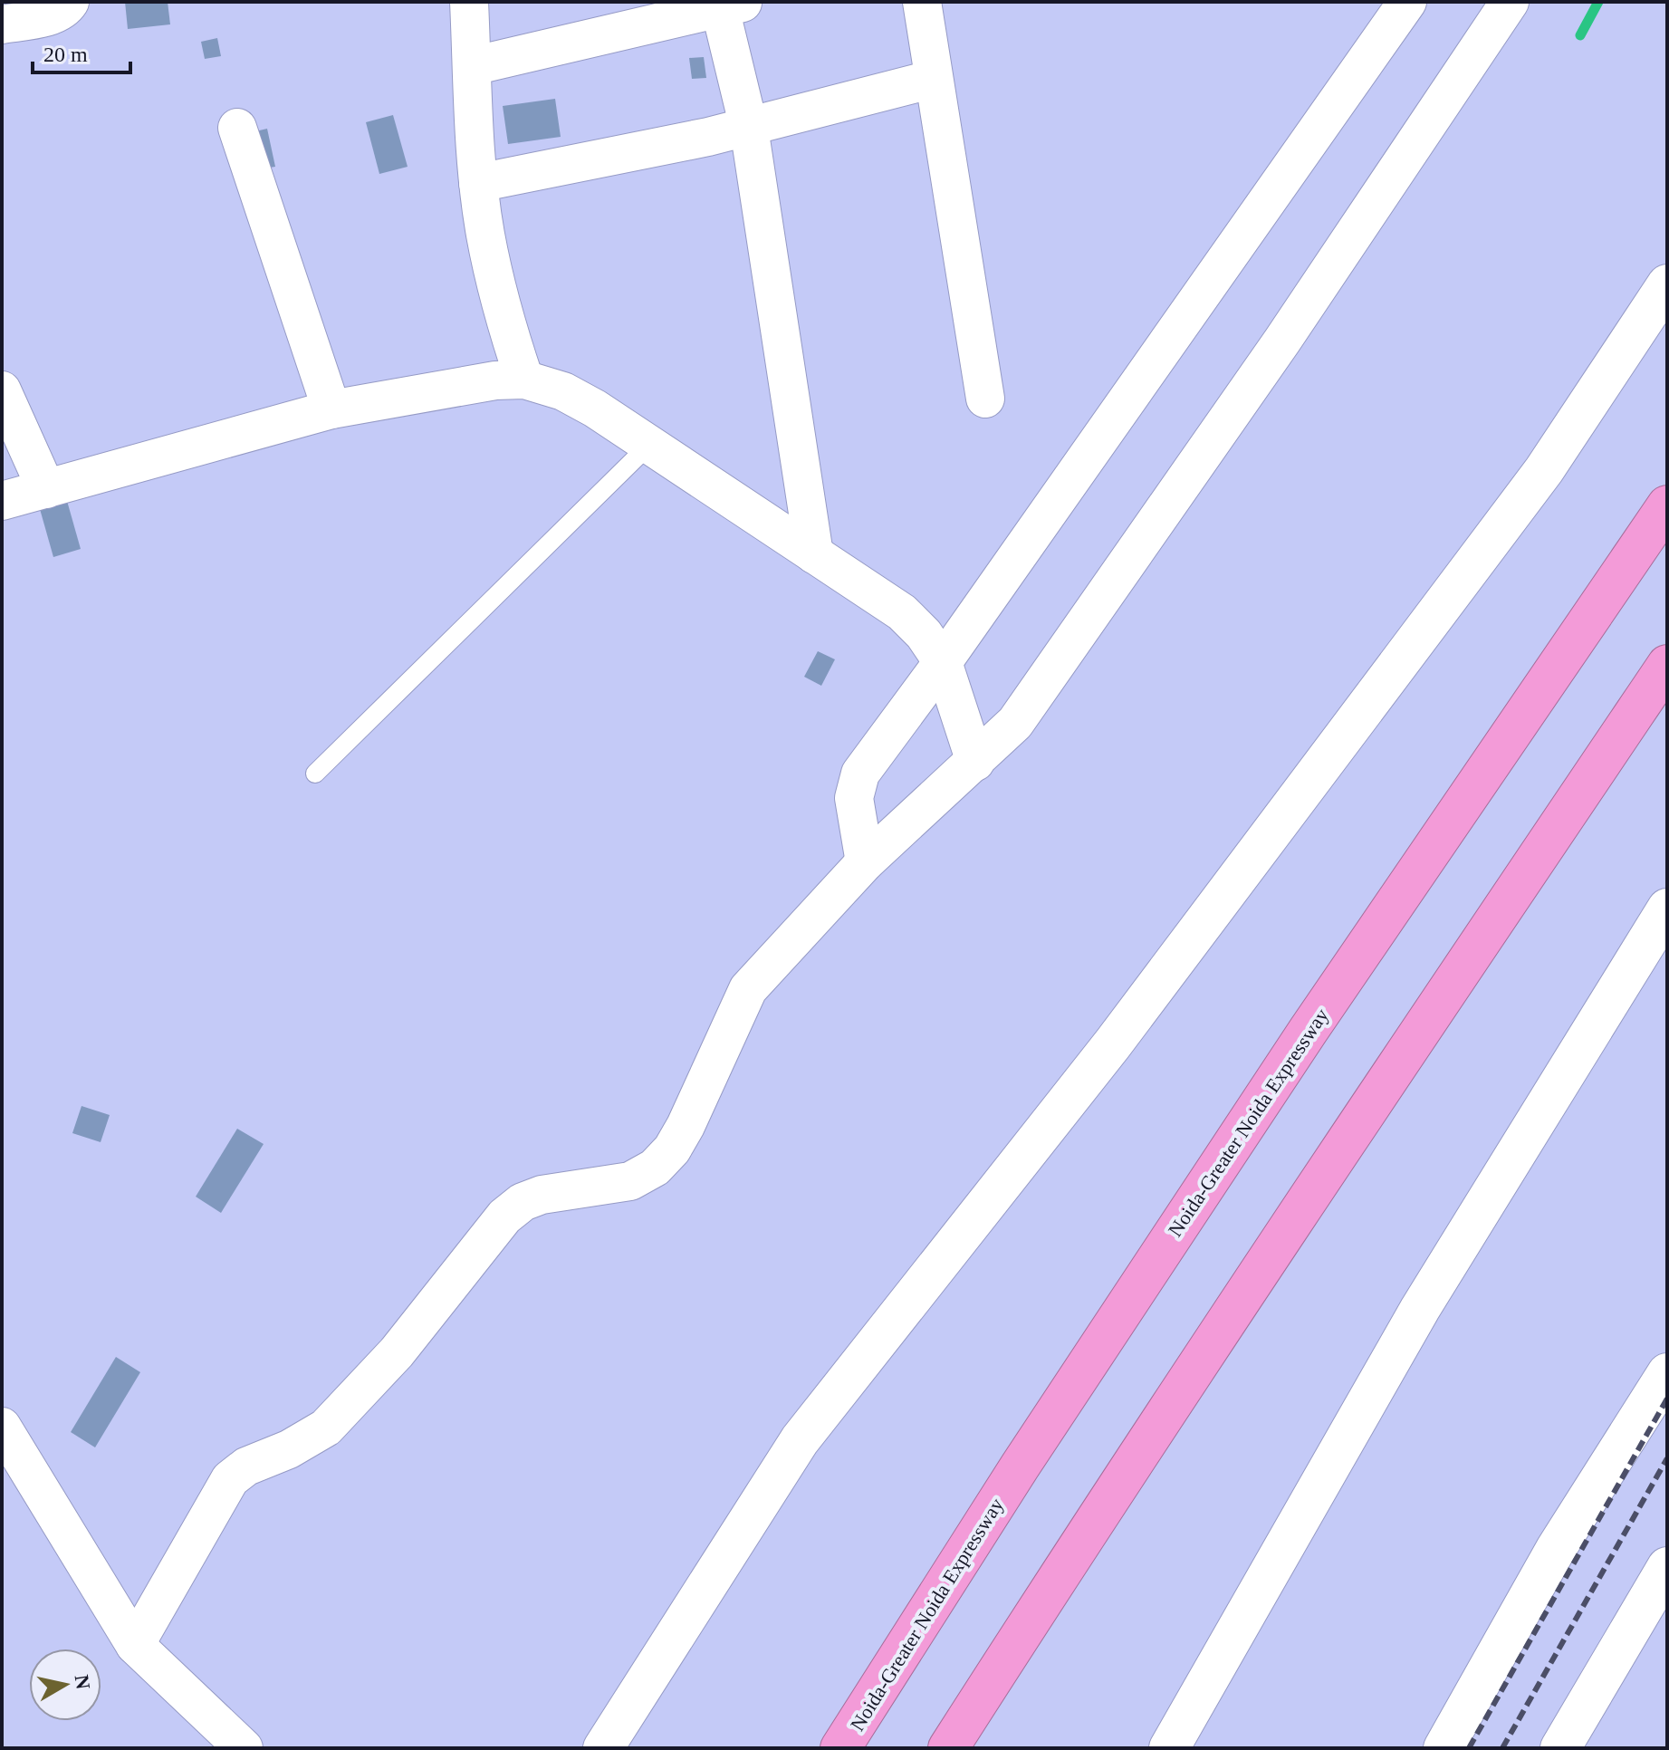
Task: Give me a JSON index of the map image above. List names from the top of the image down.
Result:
{
  "streets": {
    "highway": ["Noida-Greater Noida Expressway"]
  },
  "scale_bar": "20 m",
  "north": "right"
}
